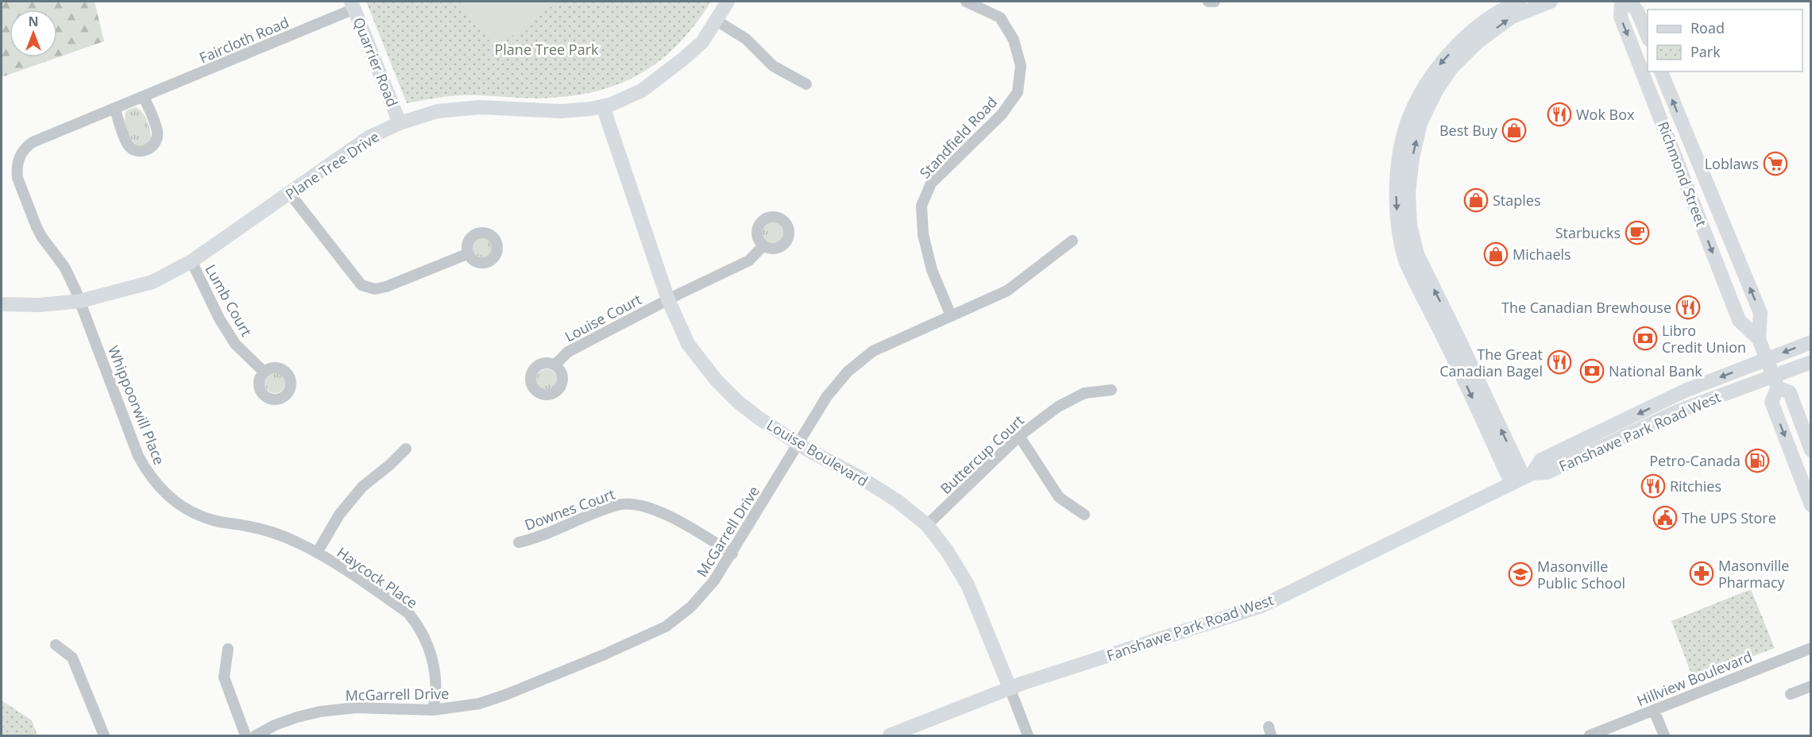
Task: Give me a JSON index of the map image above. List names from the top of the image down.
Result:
{
  "streets": {
    "street": [
      "Faircloth Road",
      "Quarrier Road",
      "Standfield Road",
      "Plane Tree Drive",
      "Richmond Street",
      "Lumb Court",
      "Louise Court",
      "Whippoorwill Place",
      "Fanshawe Park Road West",
      "Louise Boulevard",
      "Buttercup Court",
      "Downes Court",
      "McGarrell Drive",
      "Haycock Place",
      "Hillview Boulevard"
    ]
  },
  "crossings": [
    ["Faircloth Road", "Quarrier Road"],
    ["Faircloth Road", "Plane Tree Drive"],
    ["Faircloth Road", "Whippoorwill Place"],
    ["Quarrier Road", "Plane Tree Drive"],
    ["Standfield Road", "McGarrell Drive"],
    ["Plane Tree Drive", "Lumb Court"],
    ["Plane Tree Drive", "Whippoorwill Place"],
    ["Plane Tree Drive", "Louise Boulevard"],
    ["Richmond Street", "Fanshawe Park Road West"],
    ["Louise Court", "Louise Boulevard"],
    ["Whippoorwill Place", "Haycock Place"],
    ["Fanshawe Park Road West", "Louise Boulevard"],
    ["Louise Boulevard", "Buttercup Court"],
    ["Louise Boulevard", "McGarrell Drive"],
    ["Downes Court", "McGarrell Drive"],
    ["McGarrell Drive", "Haycock Place"]
  ],
  "parks": ["Plane Tree Park"],
  "places": {
    "restaurant": [
      "Wok Box",
      "The Canadian Brewhouse",
      "The Great Canadian Bagel",
      "Ritchies"
    ],
    "shop": ["Best Buy", "Staples", "Michaels"],
    "supermarket": ["Loblaws"],
    "cafe": ["Starbucks"],
    "bank": ["Libro Credit Union", "National Bank"],
    "fuel station": ["Petro-Canada"],
    "public building": ["The UPS Store"],
    "pharmacy": ["Masonville Pharmacy"],
    "school or university": ["Masonville Public School"]
  },
  "legend": ["Road", "Park"],
  "north": "top"
}
